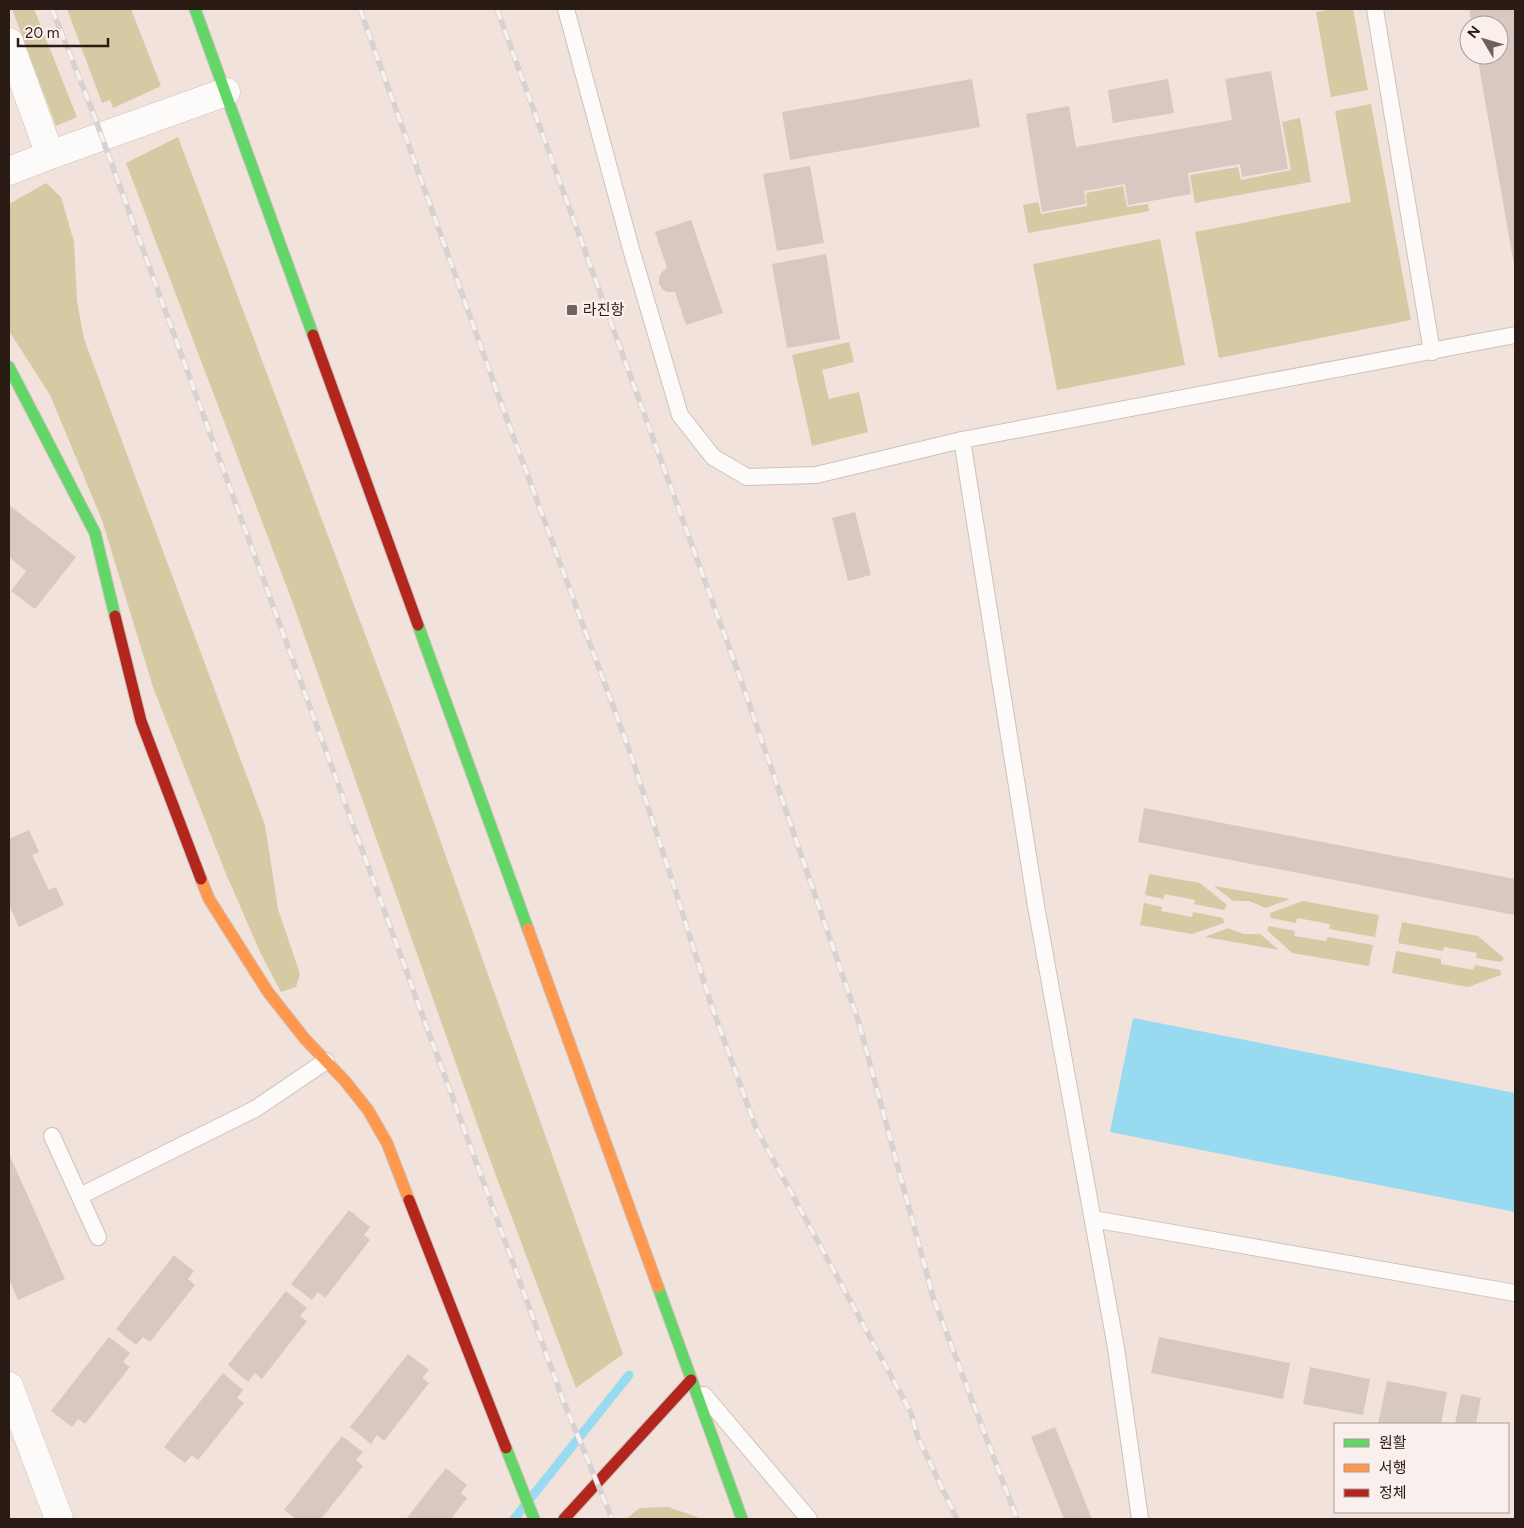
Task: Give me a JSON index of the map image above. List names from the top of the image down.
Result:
{
  "places": {
    "transit": ["라진항"]
  },
  "legend": ["원활", "서행", "정체"],
  "scale_bar": "20 m",
  "north": "top left"
}
